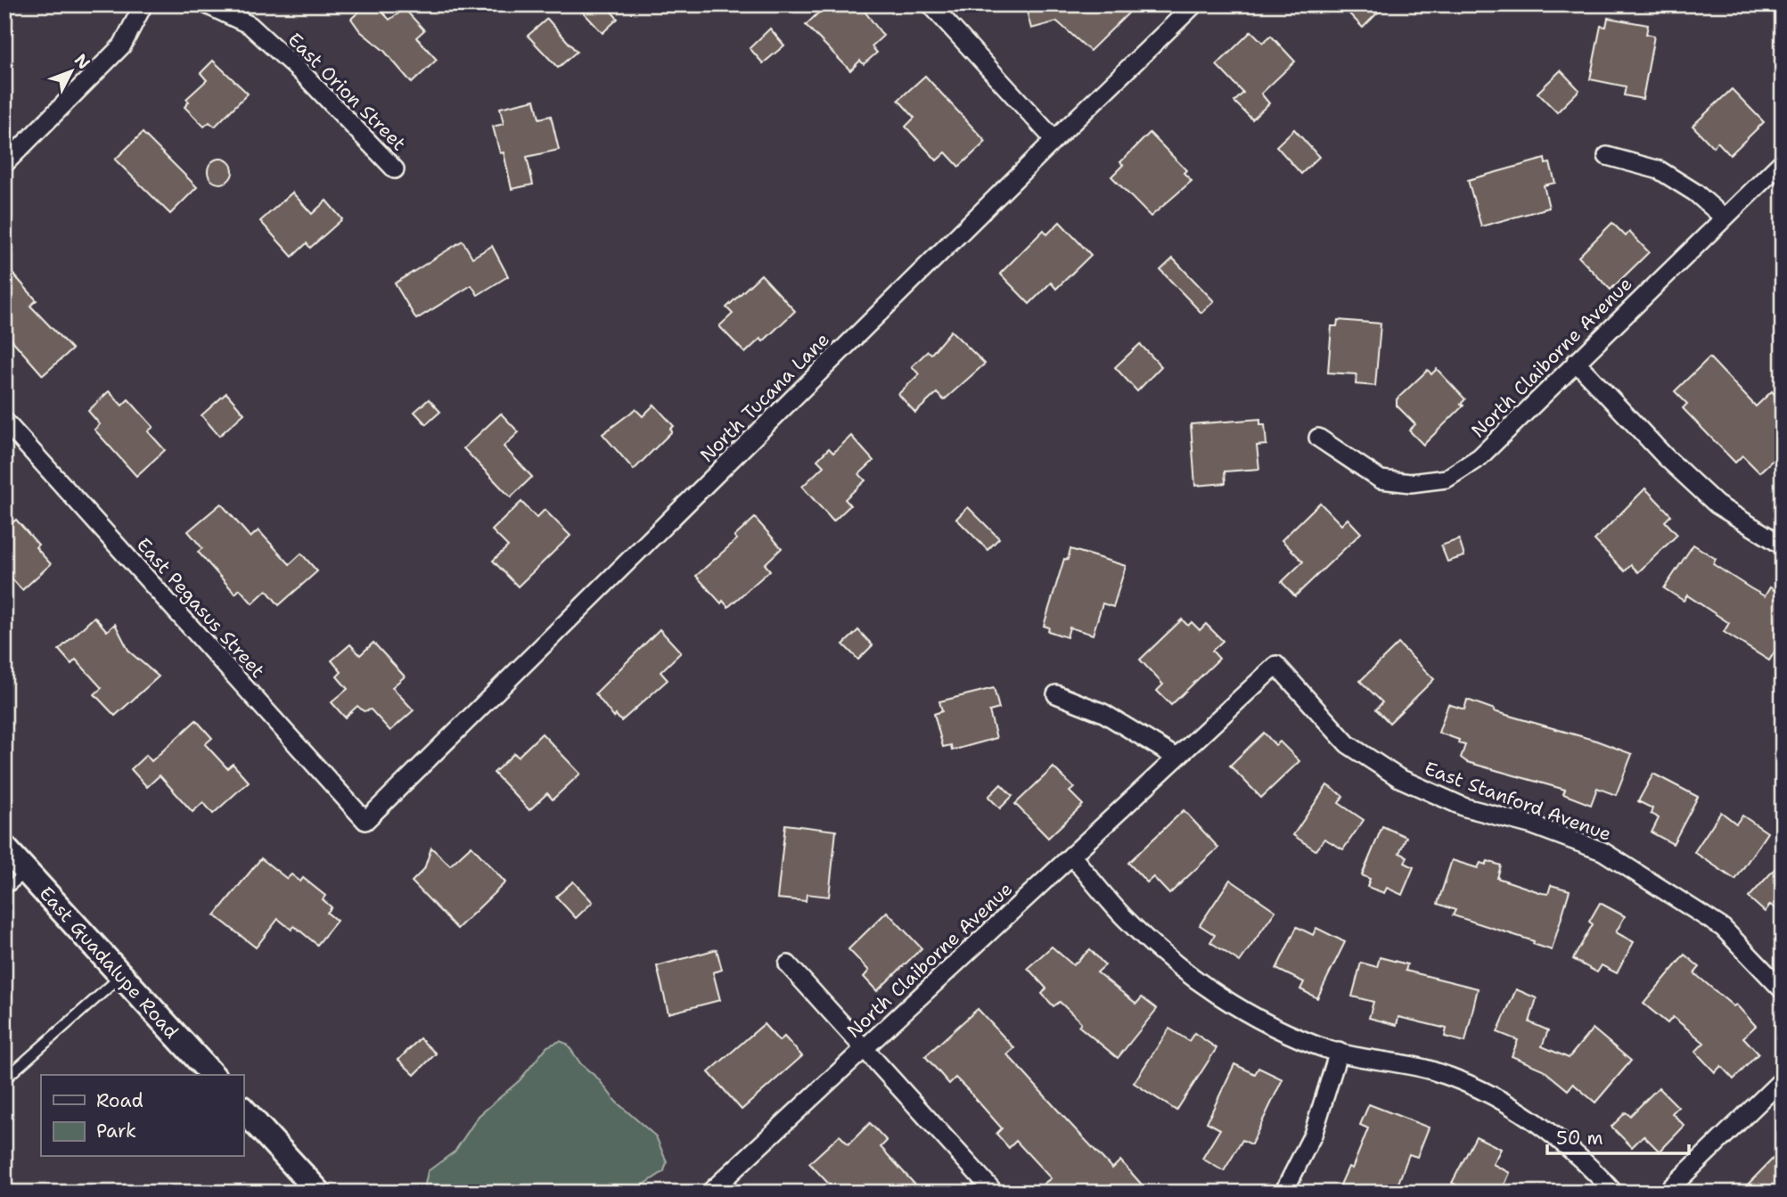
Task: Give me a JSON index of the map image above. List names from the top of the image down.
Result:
{
  "streets": {
    "main road": ["East Guadalupe Road"],
    "street": [
      "East Orion Street",
      "North Claiborne Avenue",
      "North Tucana Lane",
      "East Pegasus Street",
      "East Stanford Avenue"
    ]
  },
  "crossings": [
    ["North Claiborne Avenue", "East Stanford Avenue"],
    ["North Tucana Lane", "East Pegasus Street"]
  ],
  "legend": ["Road", "Park"],
  "scale_bar": "50 m",
  "north": "top right"
}
